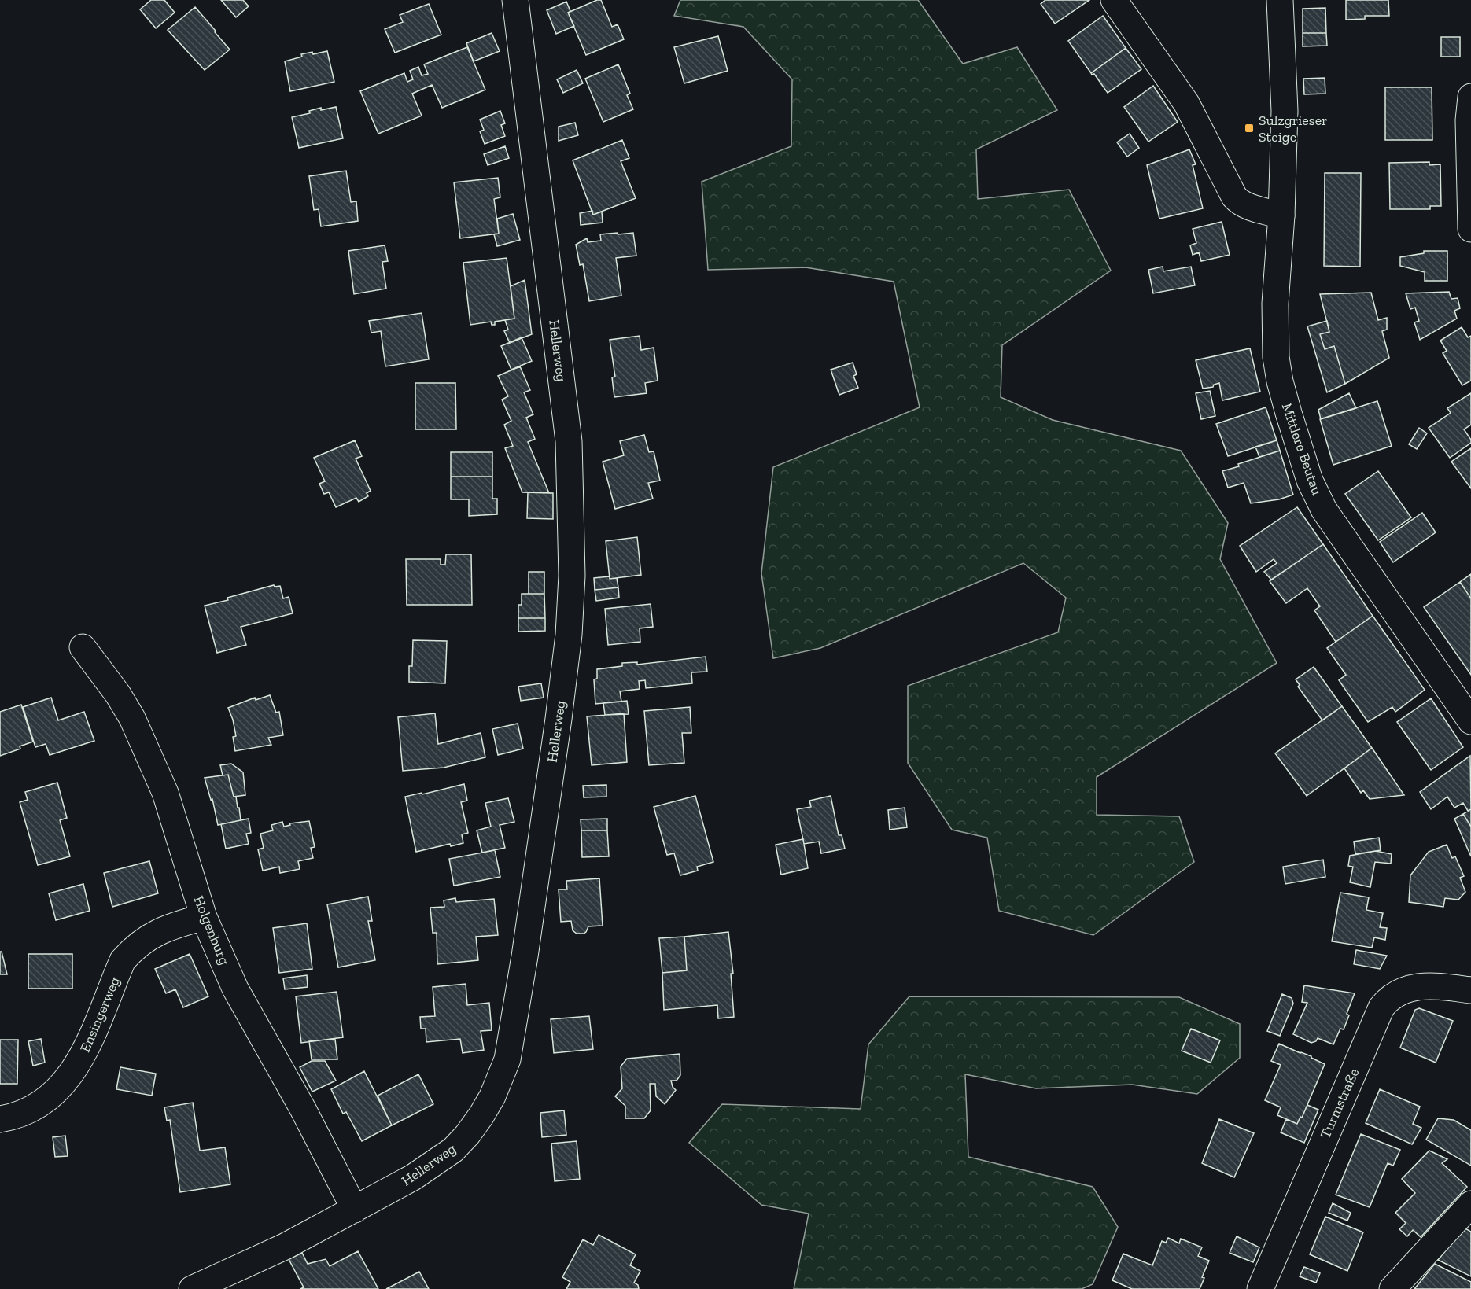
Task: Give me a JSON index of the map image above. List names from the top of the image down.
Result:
{
  "streets": {
    "street": [
      "Hellerweg",
      "Mittlere Beutau",
      "Holgenburg",
      "Ensingerweg",
      "Turmstraße"
    ]
  },
  "crossings": [
    ["Hellerweg", "Holgenburg"],
    ["Holgenburg", "Ensingerweg"]
  ],
  "places": {
    "transit": ["Sulzgrieser Steige"]
  }
}
